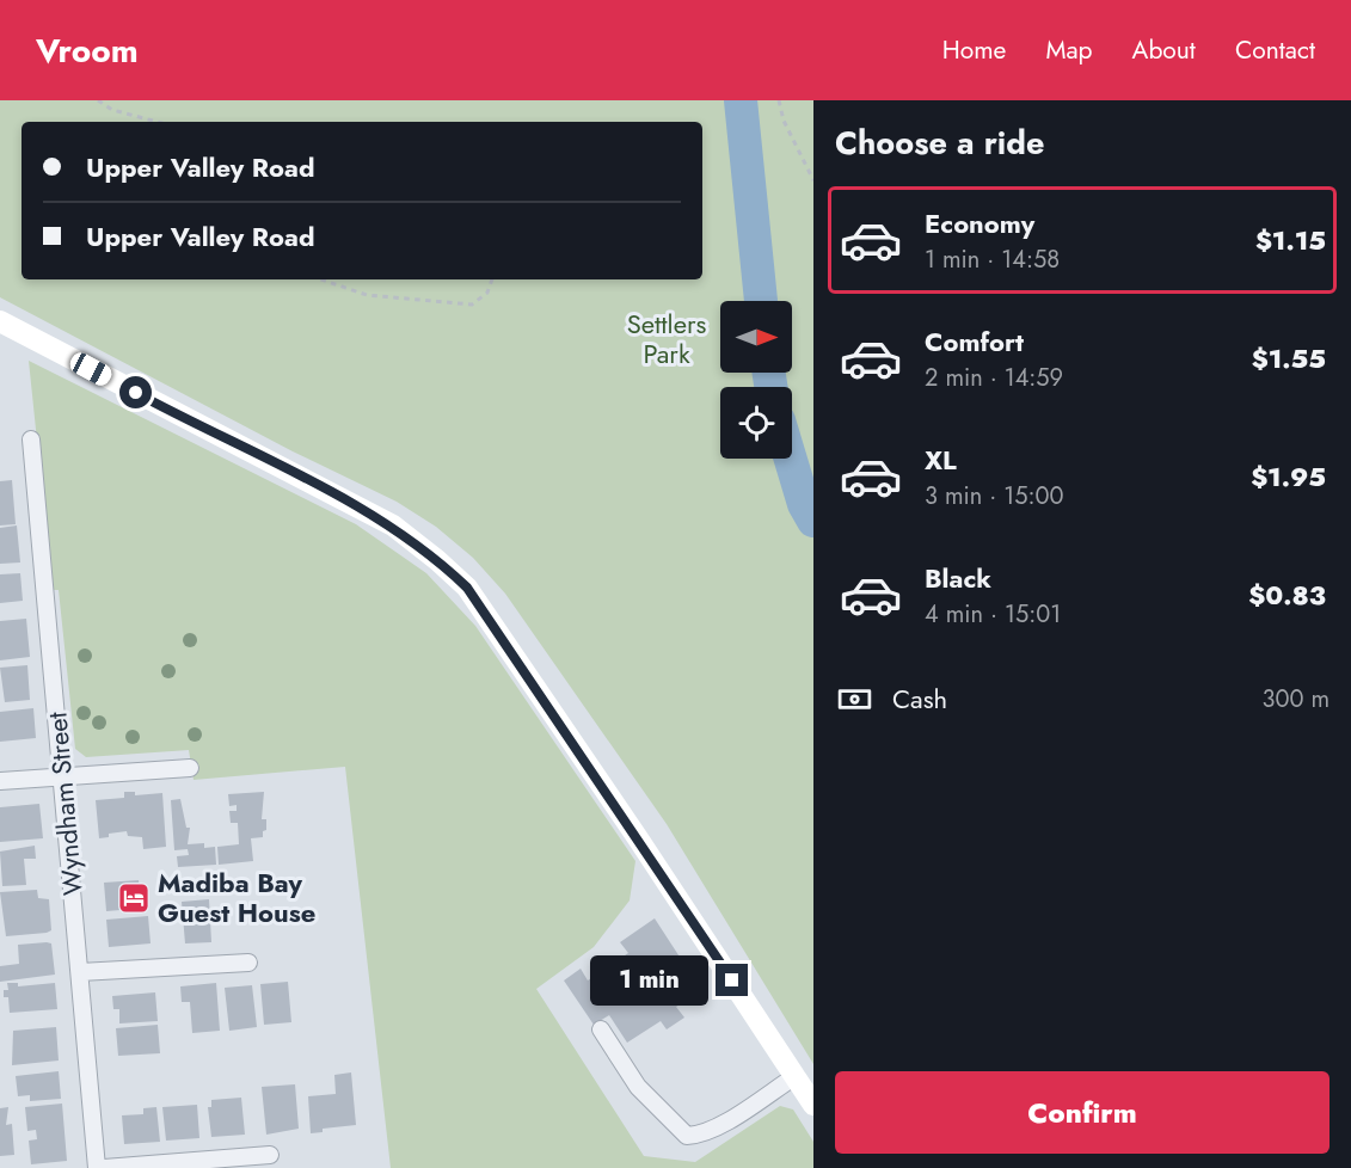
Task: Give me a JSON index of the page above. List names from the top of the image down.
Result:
{
  "streets": {
    "street": ["Wyndham Street"]
  },
  "parks": ["Settlers Park"],
  "places": {
    "hotel": ["Madiba Bay Guest House"]
  },
  "north": "right",
  "page": {
    "header": "Vroom",
    "nav": [
      "Home",
      "Map",
      "About",
      "Contact"
    ],
    "heading": "Choose a ride",
    "banner": ["Upper Valley Road", "Upper Valley Road"],
    "list": [
      {
        "name": "Economy",
        "note": "1 min · 14:58",
        "value": "$1.15"
      },
      {
        "name": "Comfort",
        "note": "2 min · 14:59",
        "value": "$1.55"
      },
      {
        "name": "XL",
        "note": "3 min · 15:00",
        "value": "$1.95"
      },
      {
        "name": "Black",
        "note": "4 min · 15:01",
        "value": "$0.83"
      }
    ],
    "pay": ["Cash", "300 m"],
    "bubble": "1 min",
    "buttons": "Confirm"
  }
}
